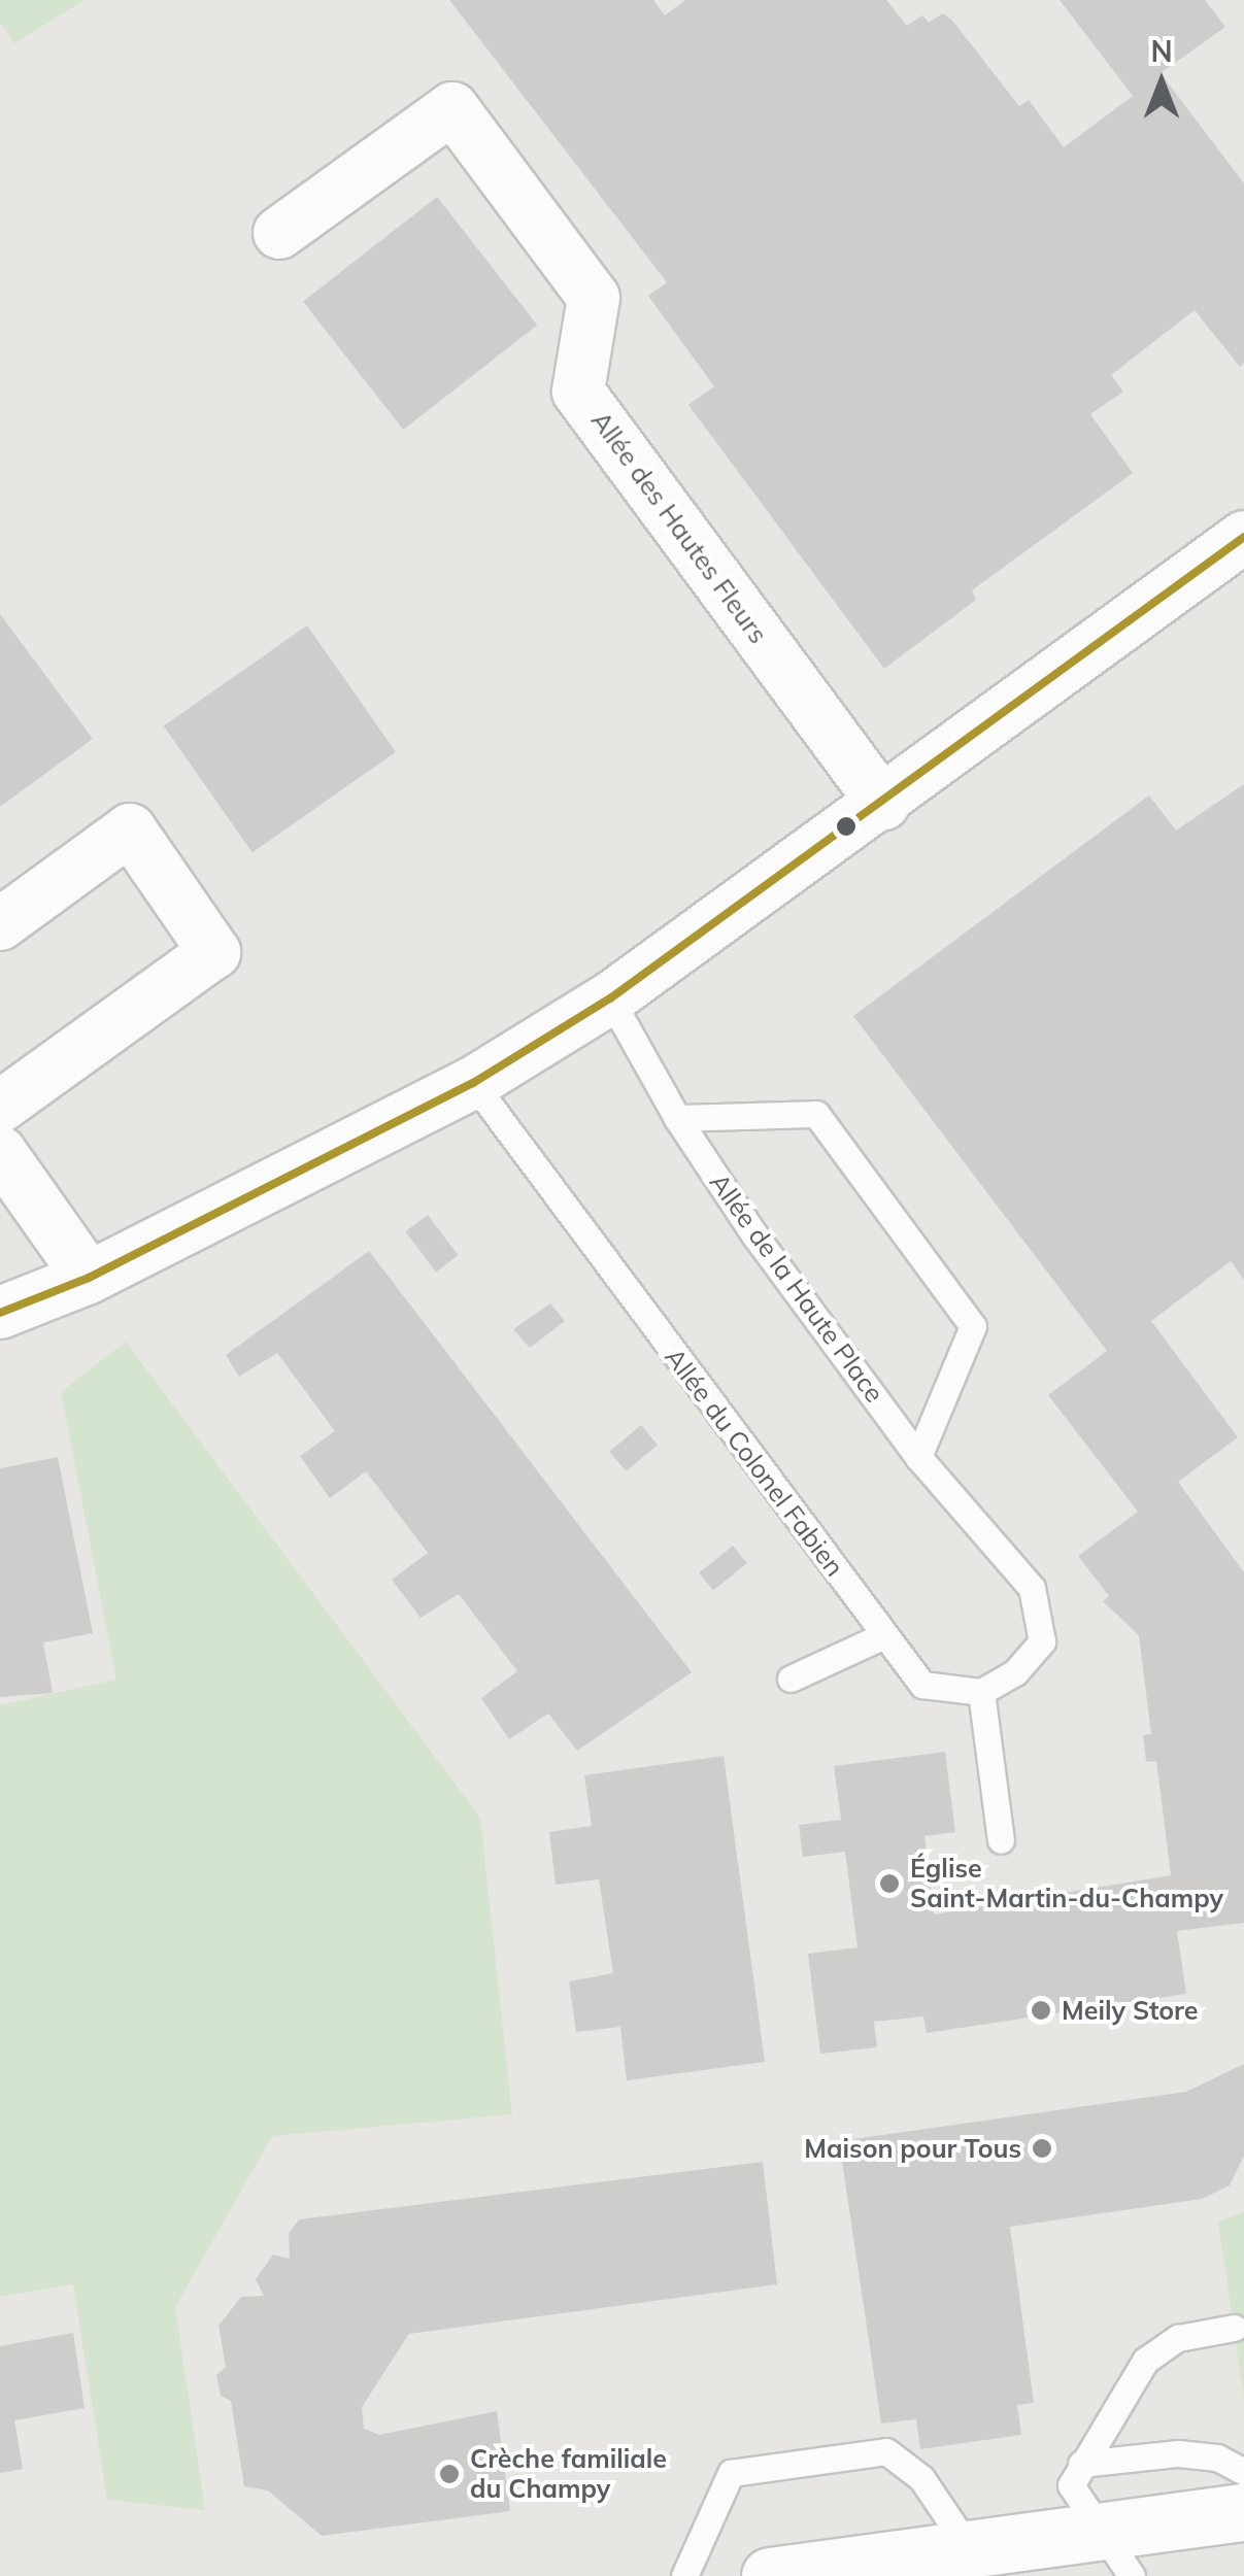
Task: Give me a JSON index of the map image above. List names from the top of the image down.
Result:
{
  "streets": {
    "street": ["Allée des Hautes Fleurs"],
    "lane": ["Allée de la Haute Place", "Allée du Colonel Fabien"]
  },
  "crossings": [
    ["Allée de la Haute Place", "Allée du Colonel Fabien"]
  ],
  "places": [
    "Église Saint-Martin-du-Champy",
    "Meily Store",
    "Maison pour Tous",
    "Crèche familiale du Champy"
  ],
  "north": "top"
}
